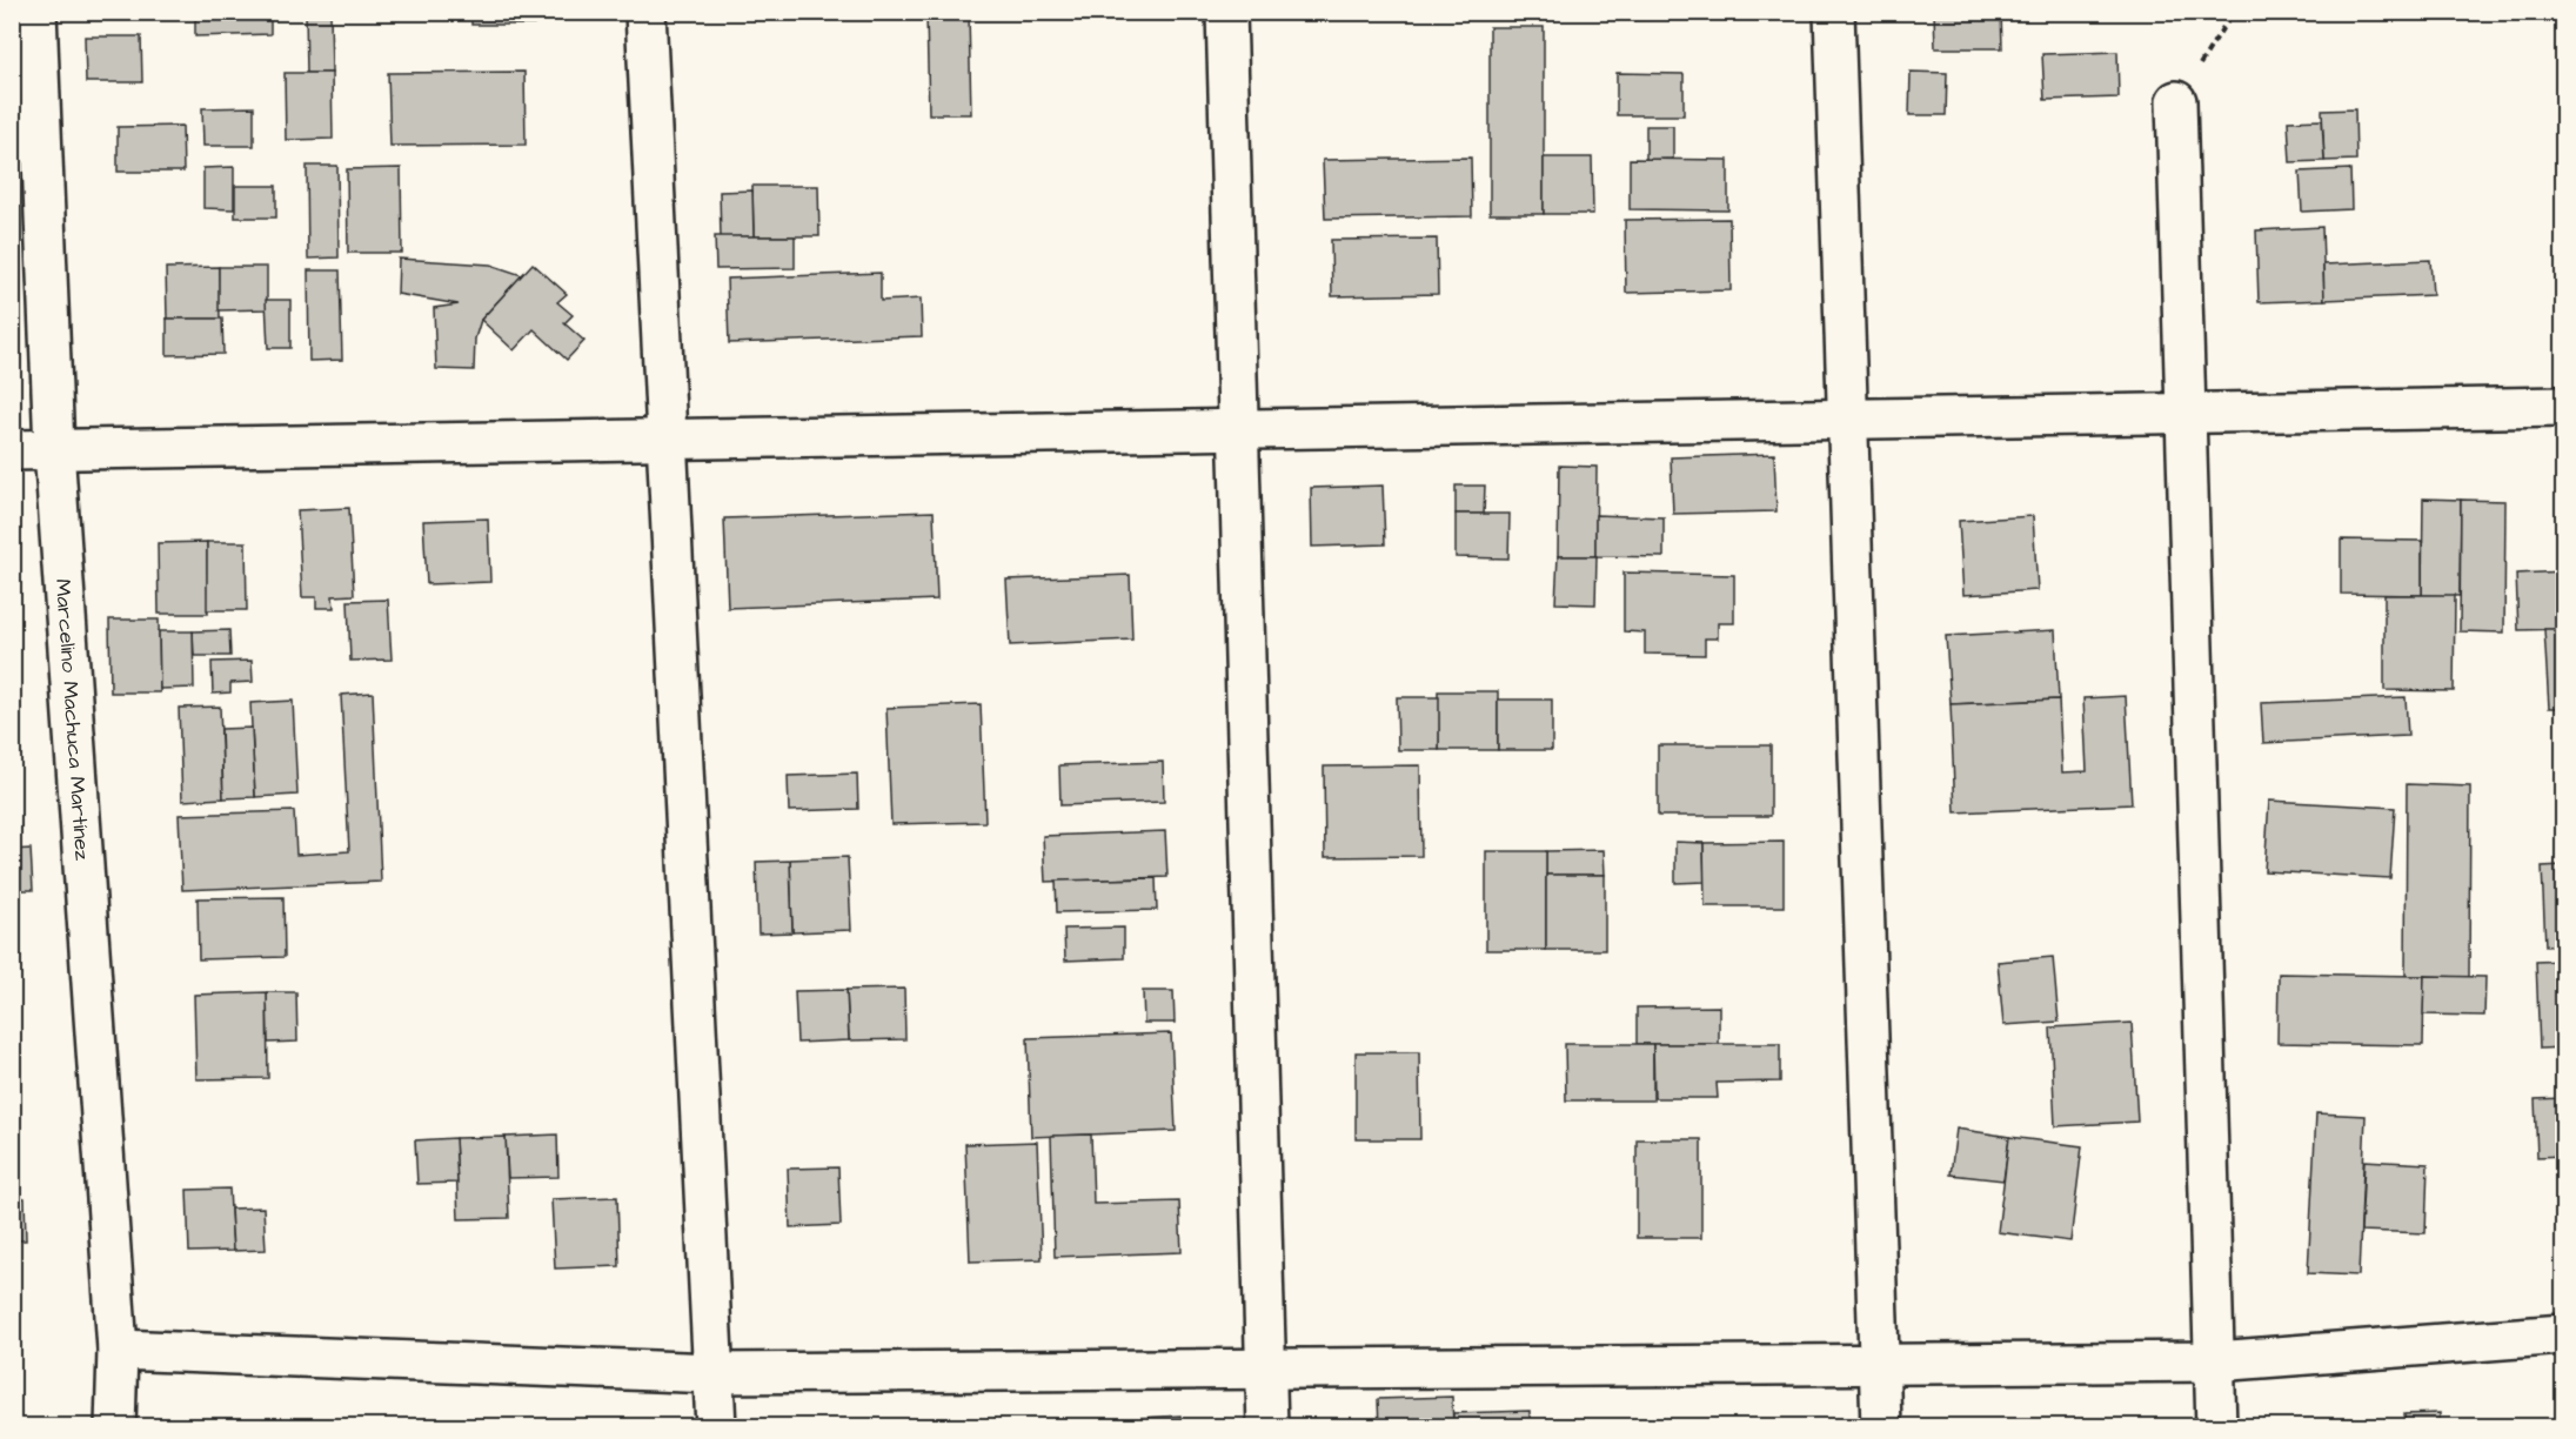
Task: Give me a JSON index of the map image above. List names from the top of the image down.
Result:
{
  "streets": {
    "street": ["Marcelino Machuca Martínez"]
  }
}
